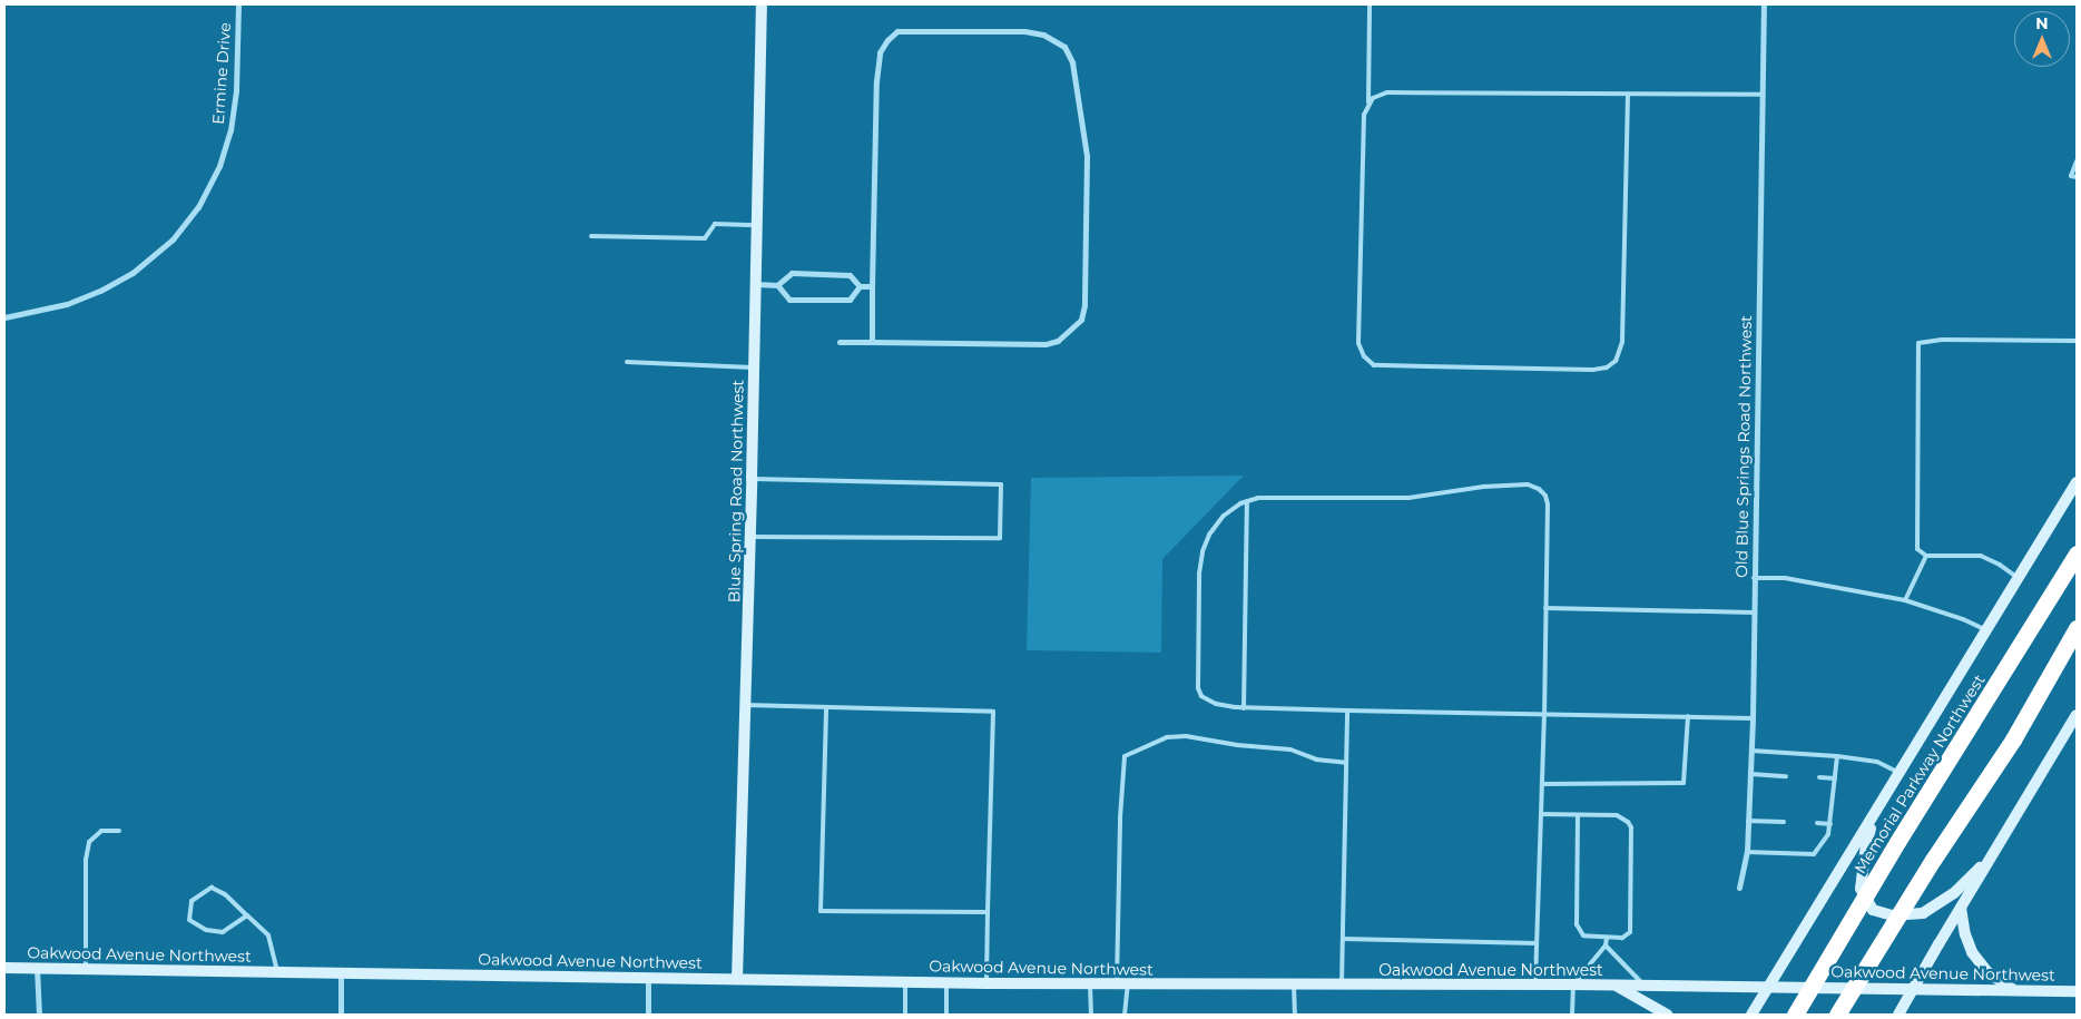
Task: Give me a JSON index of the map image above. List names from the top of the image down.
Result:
{
  "streets": {
    "highway": ["Memorial Parkway Northwest"],
    "street": [
      "Ermine Drive",
      "Old Blue Springs Road Northwest",
      "Blue Spring Road Northwest",
      "Oakwood Avenue Northwest"
    ]
  },
  "crossings": [
    ["Blue Spring Road Northwest", "Oakwood Avenue Northwest"]
  ],
  "north": "top"
}
